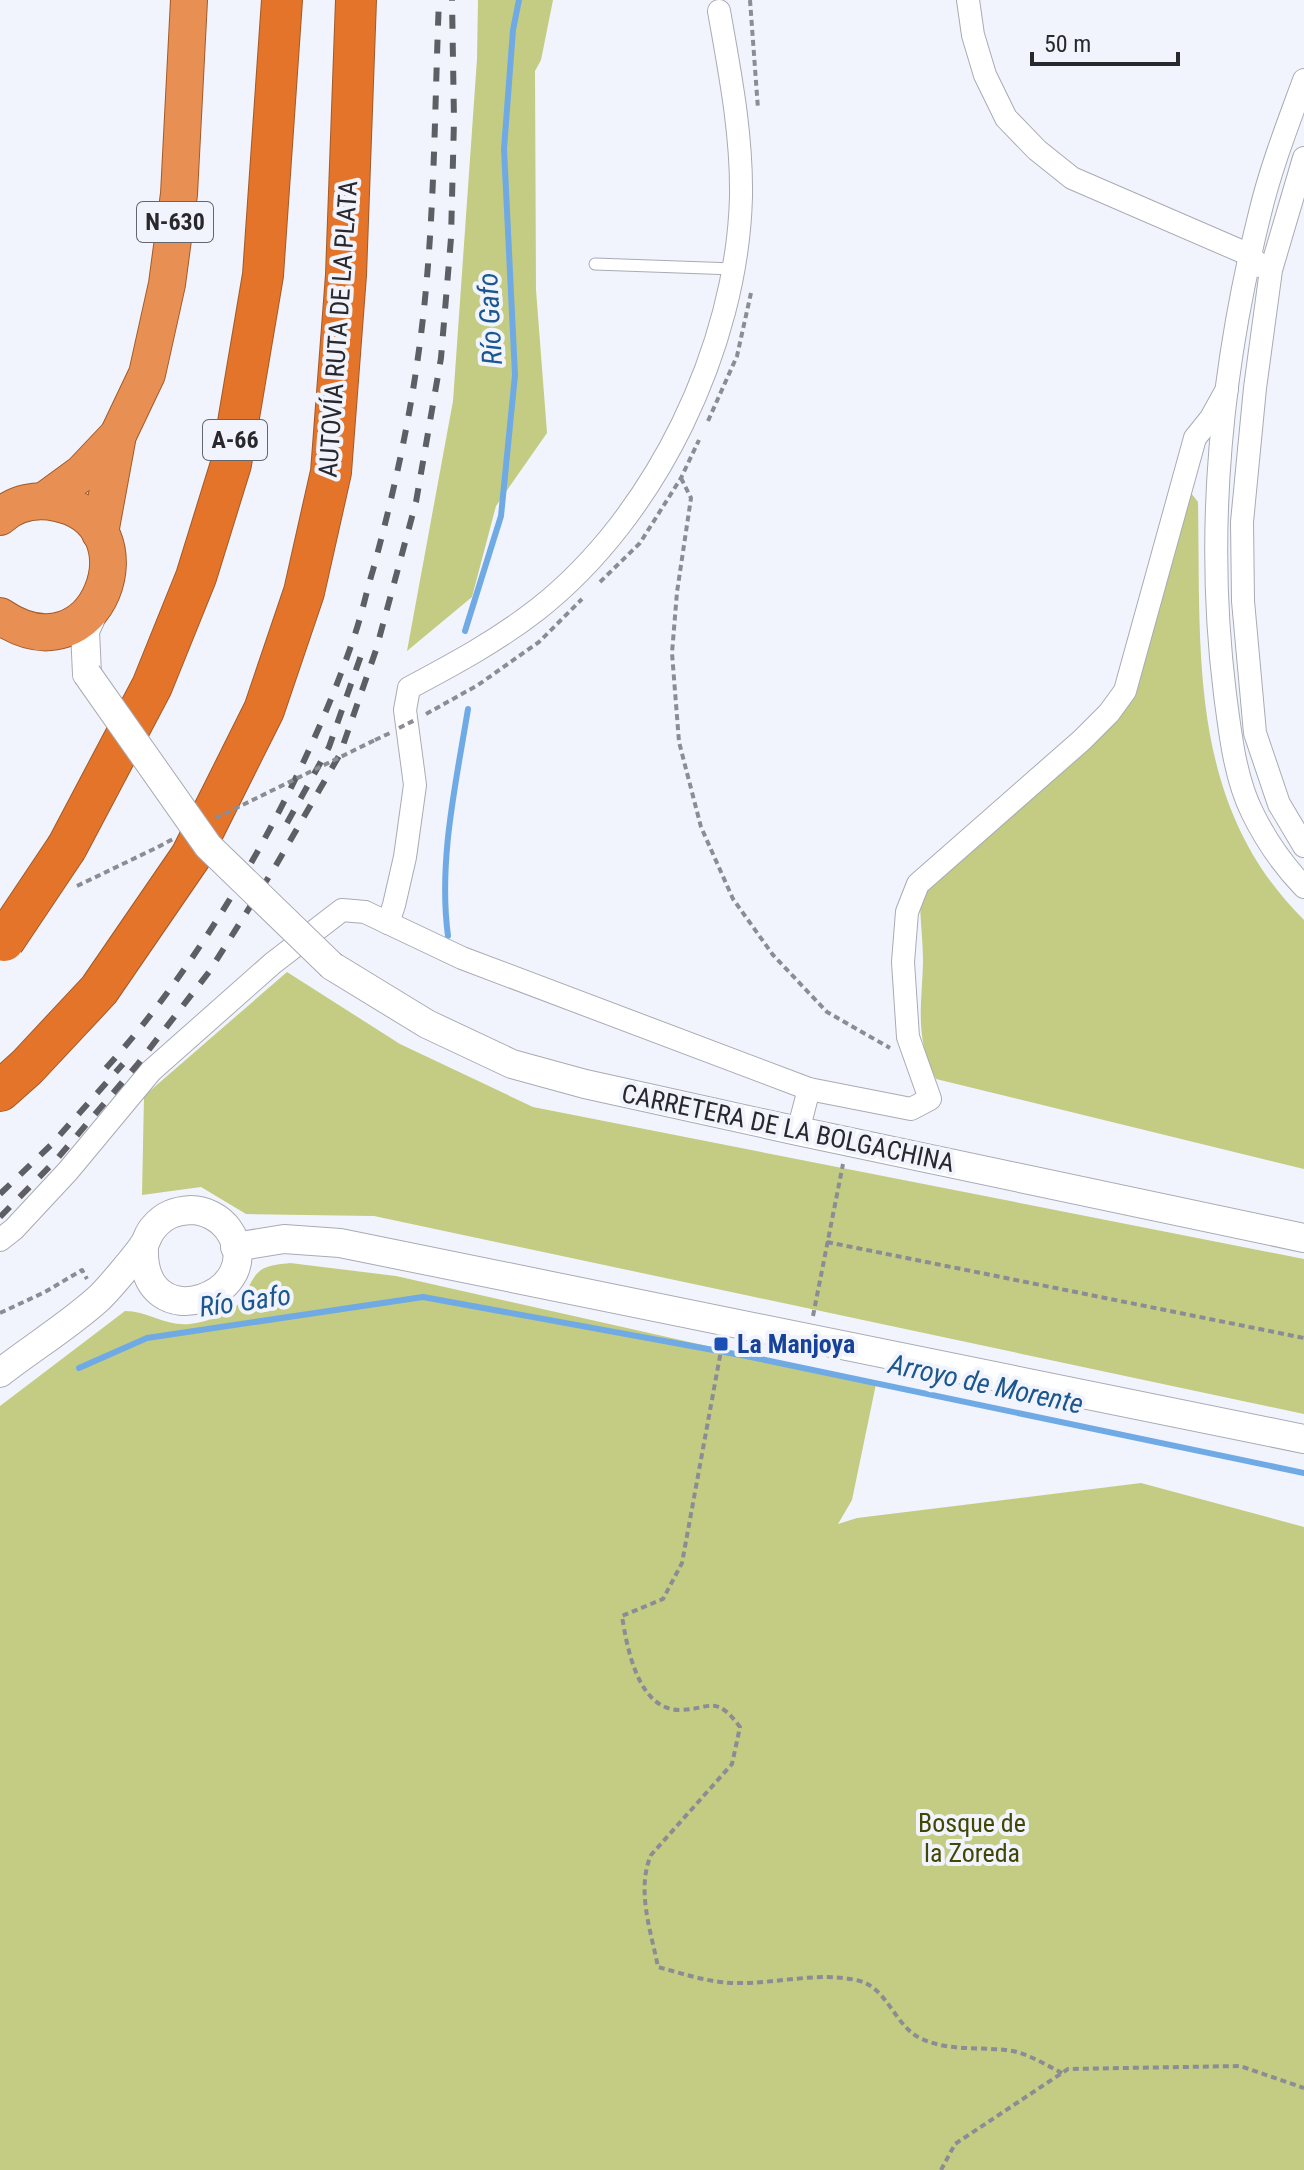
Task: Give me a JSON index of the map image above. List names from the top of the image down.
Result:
{
  "streets": {
    "highway": ["N-630", "AUTOVÍA RUTA DE LA PLATA", "A-66"],
    "street": ["CARRETERA DE LA BOLGACHINA"]
  },
  "water": ["Río Gafo", "Arroyo de Morente"],
  "parks": ["Bosque de la Zoreda"],
  "places": {
    "transit": ["La Manjoya"]
  },
  "scale_bar": "50 m"
}
